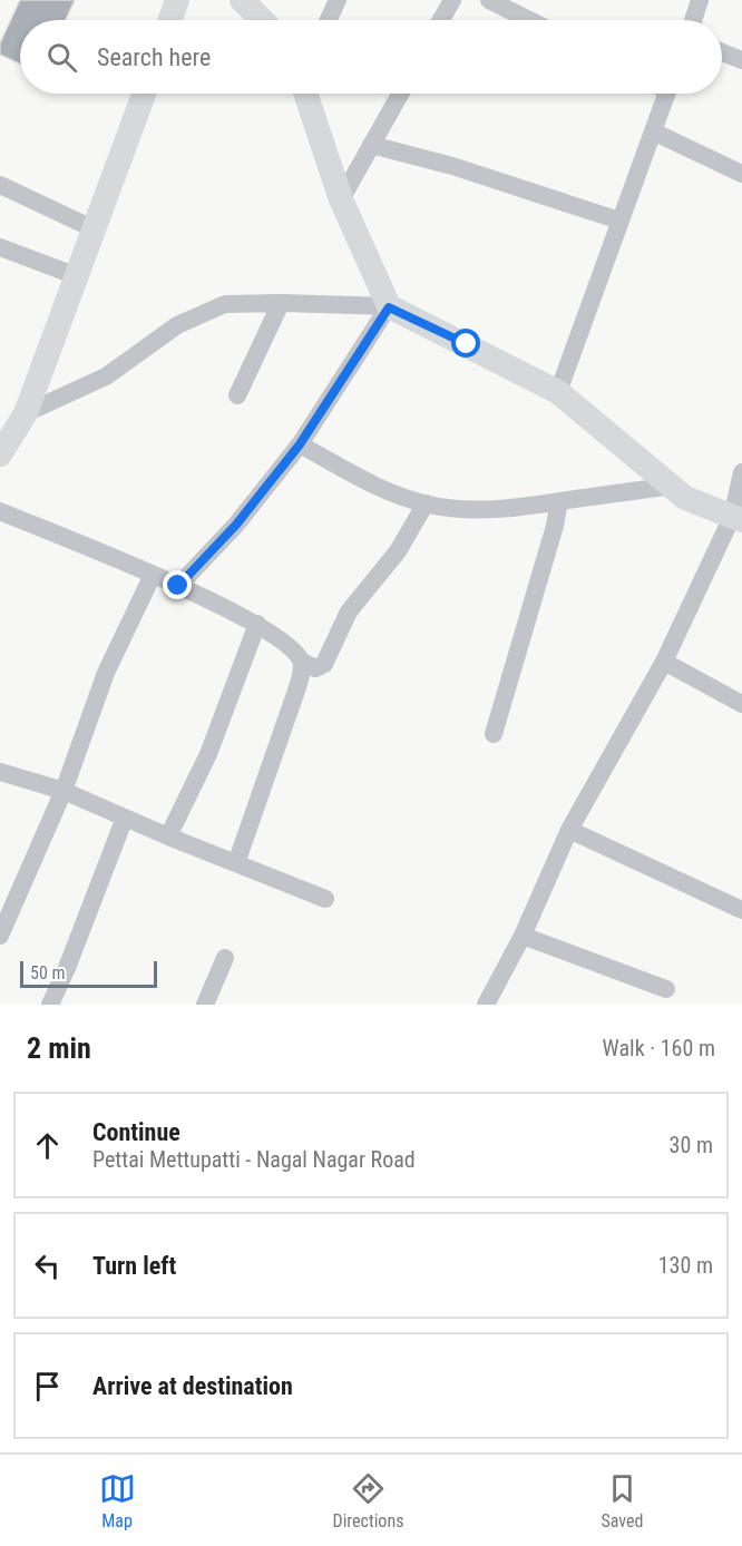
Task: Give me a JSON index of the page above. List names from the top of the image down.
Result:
{
  "scale_bar": "50 m",
  "page": {
    "search": "Search here",
    "scale": "50 m",
    "heading": ["2 min", "Walk · 160 m"],
    "list": [
      ["Continue", "Pettai Mettupatti - Nagal Nagar Road", "30 m"],
      ["Turn left", "130 m"],
      "Arrive at destination"
    ],
    "nav": ["Map", "Directions", "Saved"]
  }
}
